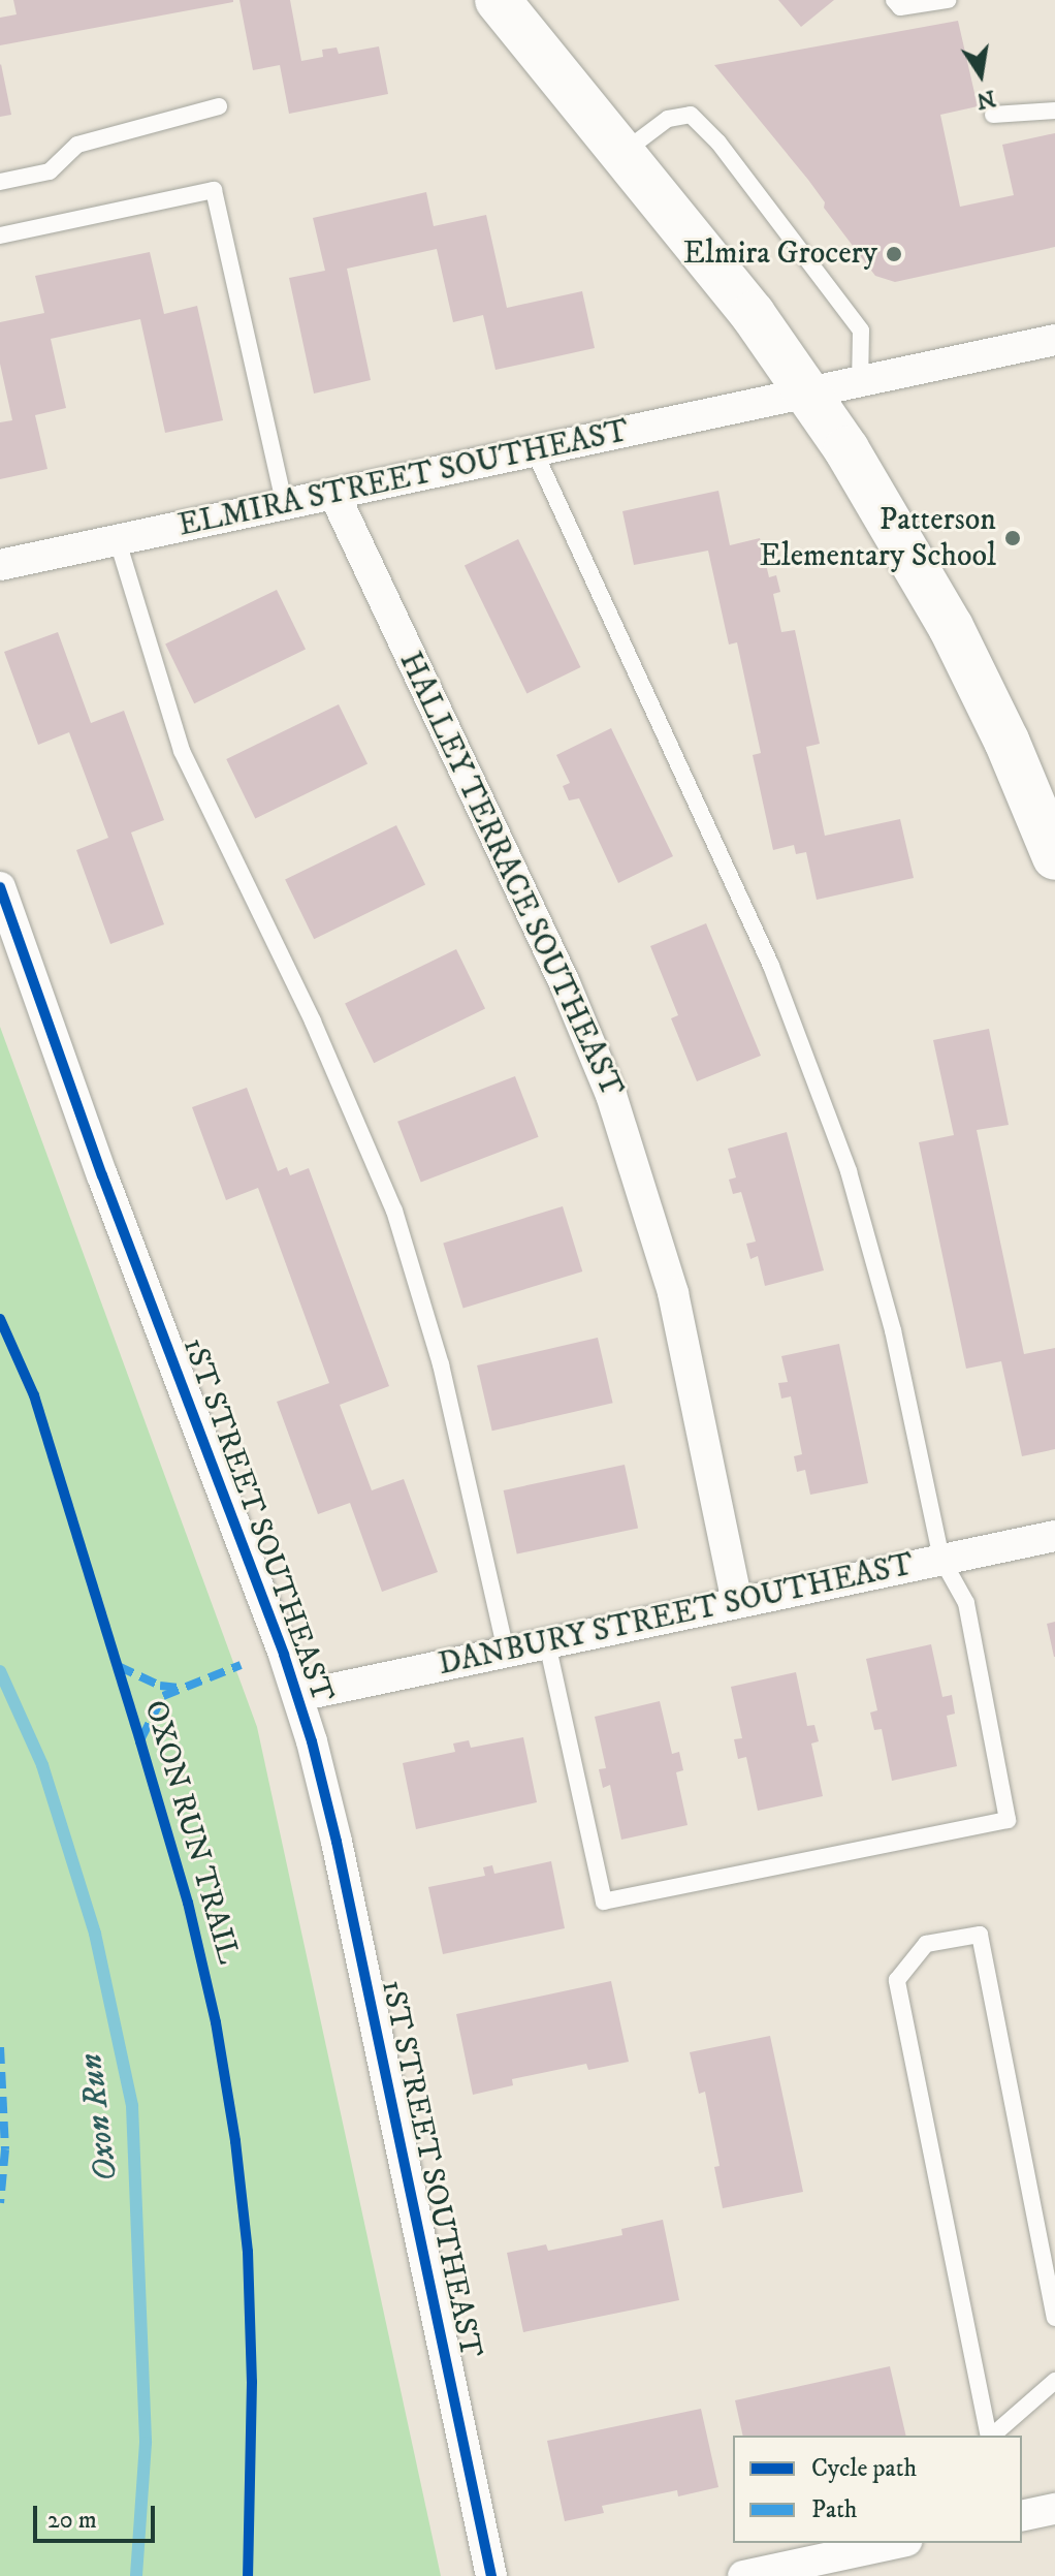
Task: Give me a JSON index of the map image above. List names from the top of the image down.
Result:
{
  "streets": {
    "street": [
      "ELMIRA STREET SOUTHEAST",
      "HALLEY TERRACE SOUTHEAST",
      "1ST STREET SOUTHEAST",
      "DANBURY STREET SOUTHEAST"
    ],
    "cycle path": ["OXON RUN TRAIL"]
  },
  "crossings": [
    ["ELMIRA STREET SOUTHEAST", "HALLEY TERRACE SOUTHEAST"],
    ["HALLEY TERRACE SOUTHEAST", "DANBURY STREET SOUTHEAST"],
    ["1ST STREET SOUTHEAST", "DANBURY STREET SOUTHEAST"]
  ],
  "water": ["Oxon Run"],
  "places": ["Elmira Grocery", "Patterson Elementary School"],
  "legend": ["Cycle path", "Path"],
  "scale_bar": "20 m",
  "north": "bottom"
}
